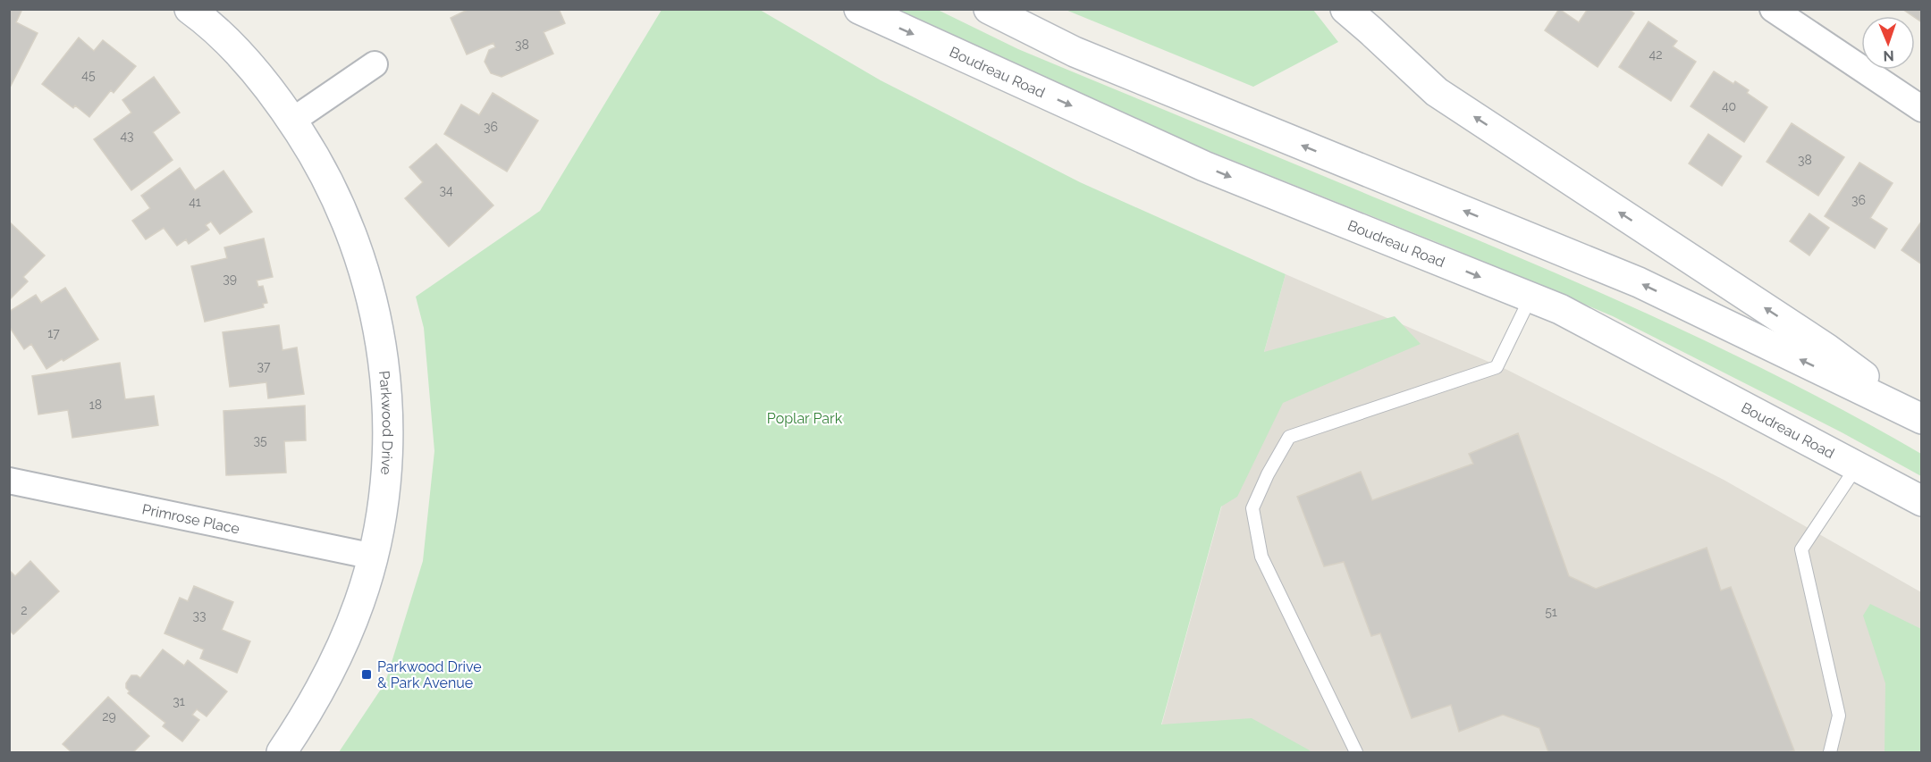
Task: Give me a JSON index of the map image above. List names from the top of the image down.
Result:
{
  "streets": {
    "main road": ["Boudreau Road", "Parkwood Drive"],
    "street": ["Primrose Place"]
  },
  "crossings": [
    ["Parkwood Drive", "Primrose Place"]
  ],
  "parks": ["Poplar Park"],
  "places": {
    "transit": ["Parkwood Drive & Park Avenue"]
  },
  "house_numbers": [
    "38",
    "42",
    "45",
    "40",
    "36",
    "43",
    "38",
    "34",
    "36",
    "41",
    "39",
    "17",
    "37",
    "18",
    "35",
    "2",
    "51",
    "33",
    "31",
    "29"
  ],
  "north": "bottom"
}
